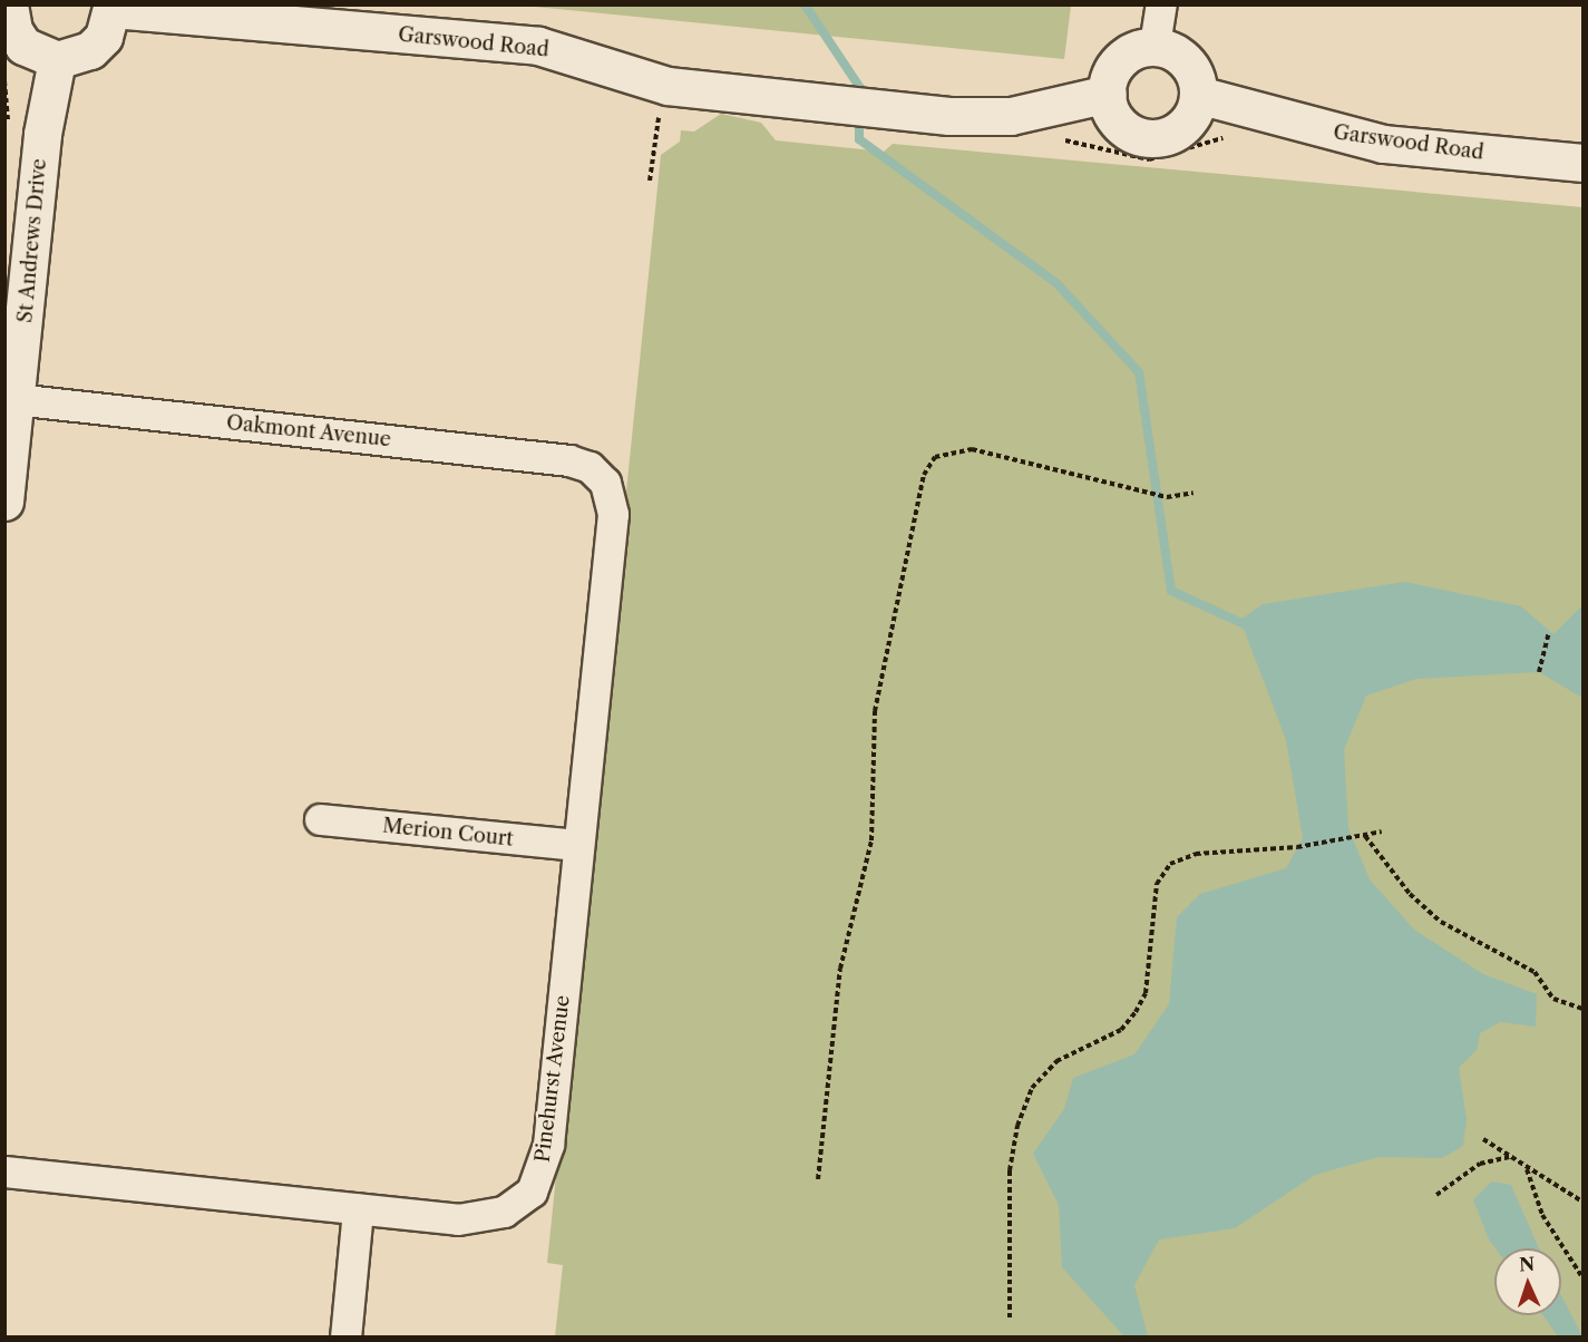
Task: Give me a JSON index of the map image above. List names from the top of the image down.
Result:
{
  "streets": {
    "street": [
      "Garswood Road",
      "St Andrews Drive",
      "Oakmont Avenue",
      "Merion Court",
      "Pinehurst Avenue"
    ]
  },
  "crossings": [
    ["St Andrews Drive", "Oakmont Avenue"],
    ["Oakmont Avenue", "Pinehurst Avenue"],
    ["Merion Court", "Pinehurst Avenue"]
  ],
  "north": "top"
}
